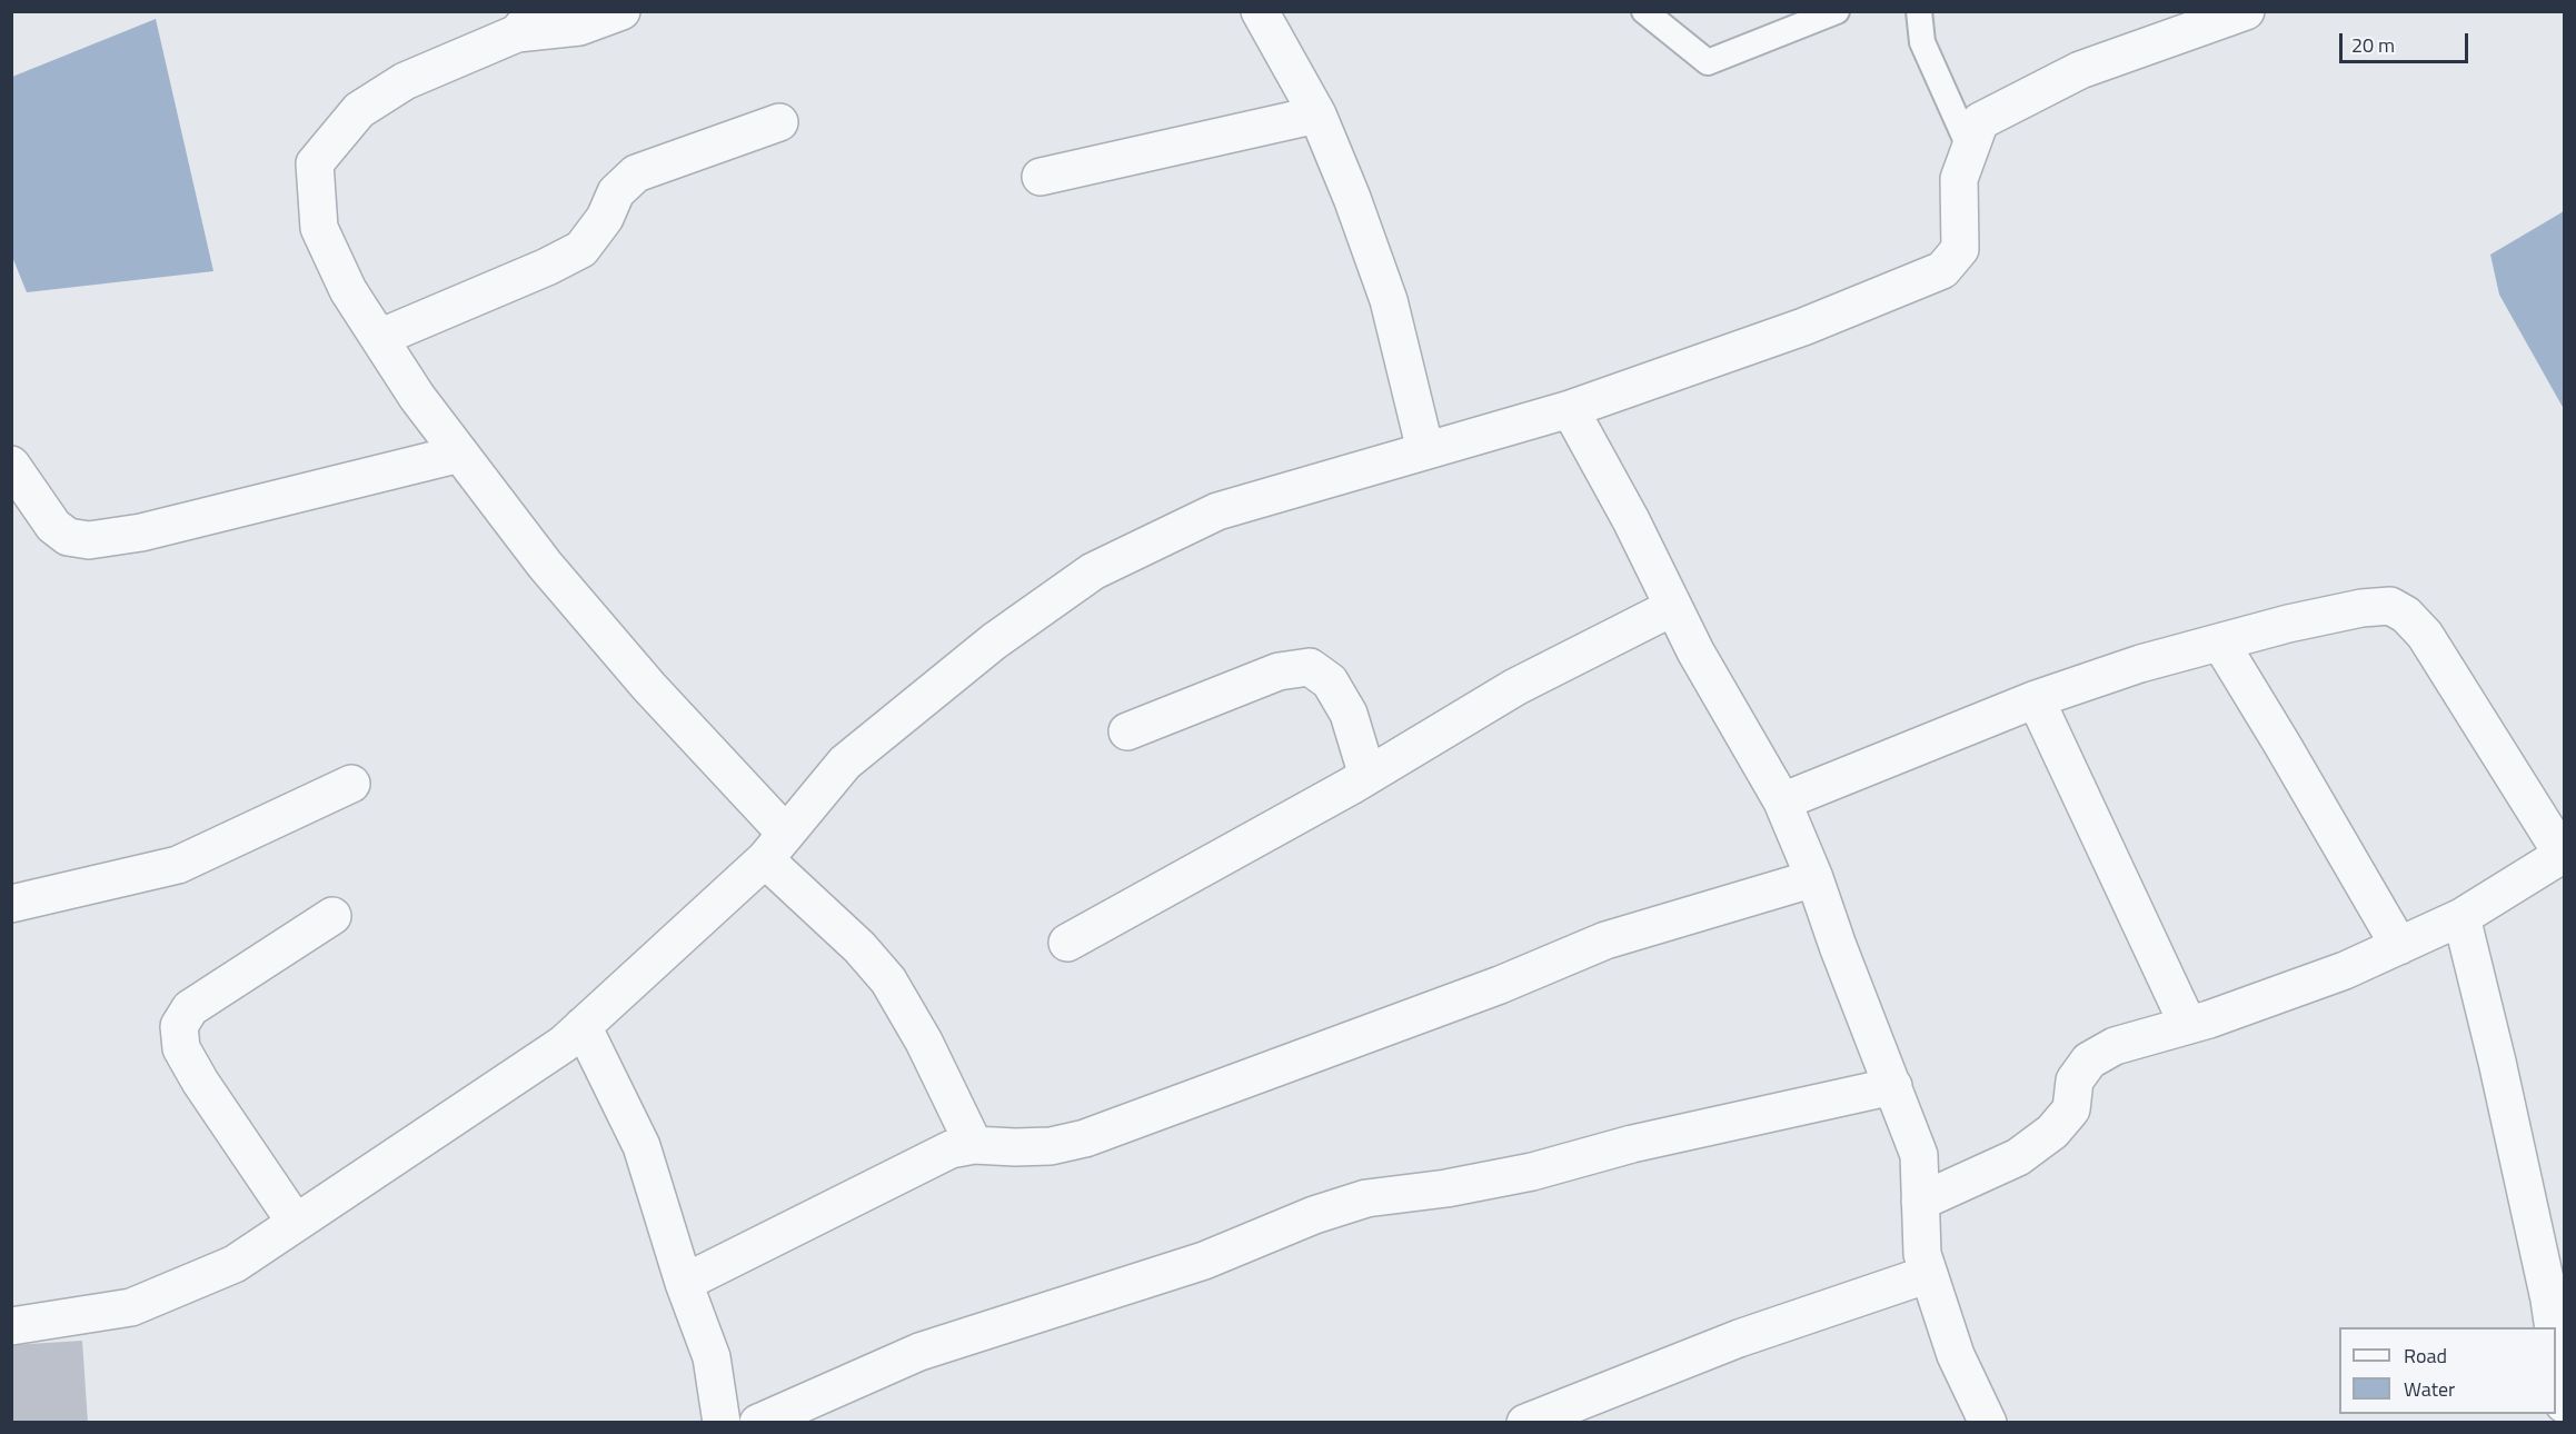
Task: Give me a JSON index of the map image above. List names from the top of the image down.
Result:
{
  "legend": ["Road", "Water"],
  "scale_bar": "20 m"
}
